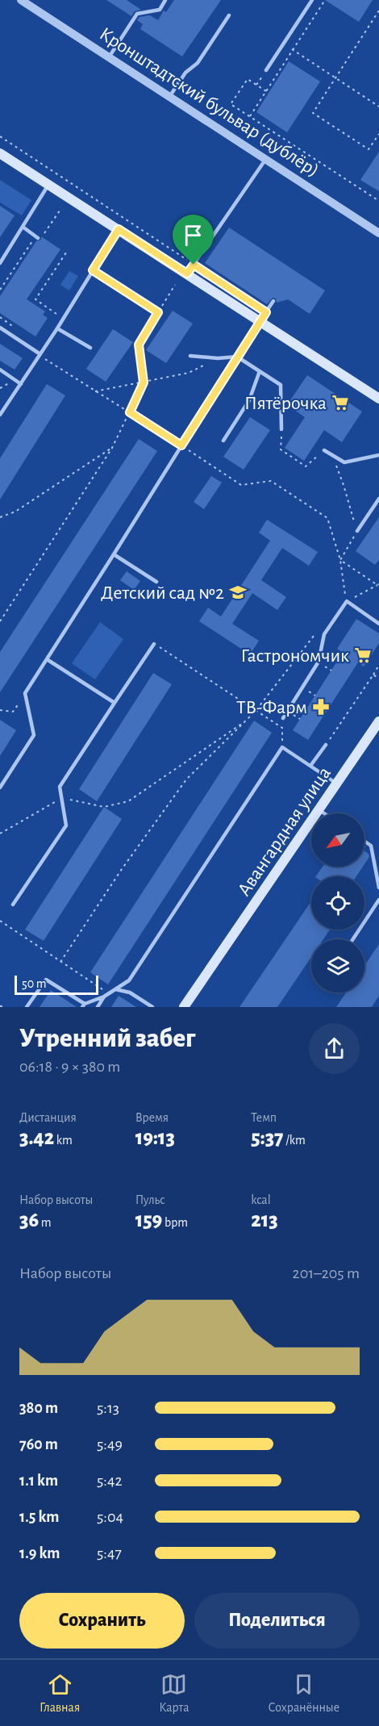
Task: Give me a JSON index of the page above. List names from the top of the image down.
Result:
{
  "streets": {
    "main road": ["Авангардная улица"],
    "street": ["Кронштадтский бульвар (дублёр)"]
  },
  "places": {
    "supermarket": ["Пятёрочка", "Гастрономчик"],
    "school or university": ["Детский сад №2"],
    "pharmacy": ["ТВ-Фарм"]
  },
  "scale_bar": "50 m",
  "north": "bottom left",
  "page": {
    "scale": "50 m",
    "heading": ["Утренний забег", "06:18 · 9 × 380 m"],
    "stats": [
      ["Дистанция", "3.42 km"],
      ["Время", "19:13"],
      ["Темп", "5:37 /km"],
      ["Набор высоты", "36 m"],
      ["Пульс", "159 bpm"],
      ["kcal", "213"]
    ],
    "chart": ["Набор высоты", "201–205 m"],
    "list": [
      {
        "name": "380 m",
        "note": "5:13"
      },
      {
        "name": "760 m",
        "note": "5:49"
      },
      {
        "name": "1.1 km",
        "note": "5:42"
      },
      {
        "name": "1.5 km",
        "note": "5:04"
      },
      {
        "name": "1.9 km",
        "note": "5:47"
      }
    ],
    "buttons": ["Сохранить", "Поделиться"],
    "tabs": ["Главная", "Карта", "Сохранённые"]
  }
}
